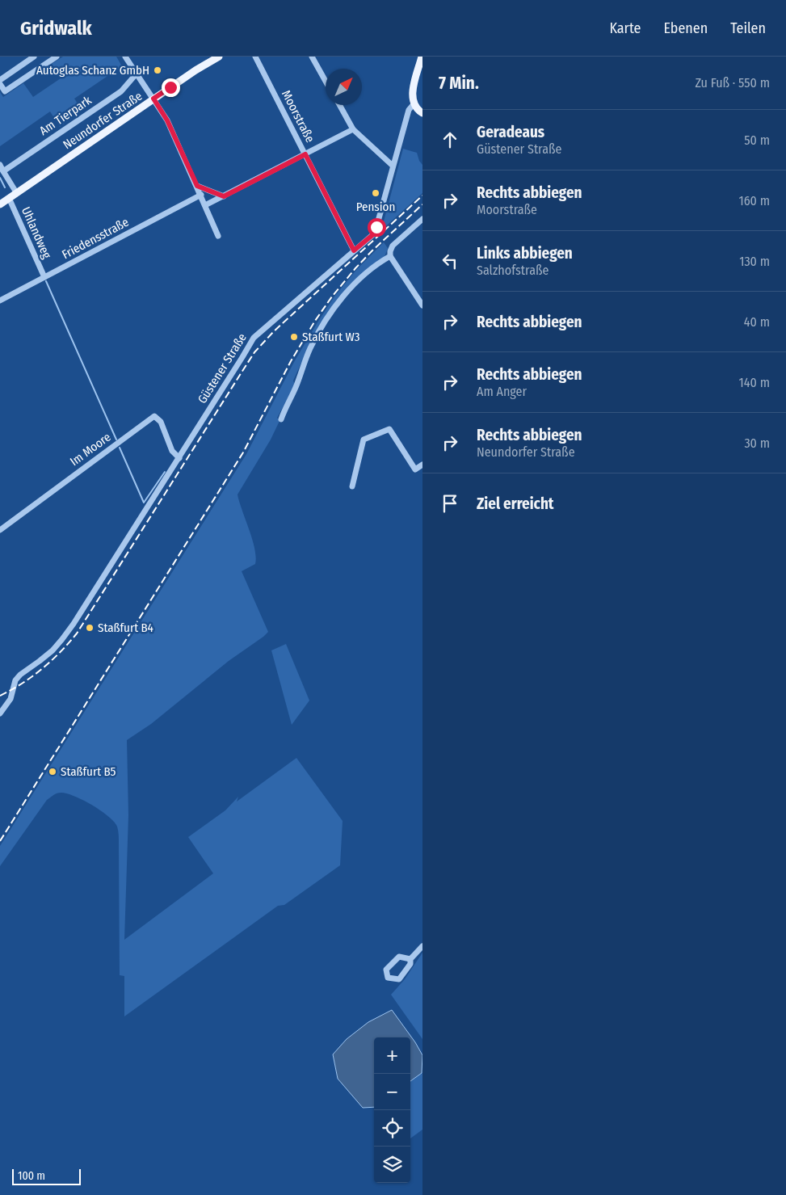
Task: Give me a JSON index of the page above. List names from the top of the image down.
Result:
{
  "streets": {
    "main road": ["Neundorfer Straße", "Güstener Straße"],
    "street": [
      "Am Tierpark",
      "Moorstraße",
      "Uhlandweg",
      "Friedensstraße",
      "Im Moore"
    ]
  },
  "crossings": [
    ["Moorstraße", "Güstener Straße"],
    ["Neundorfer Straße", "Uhlandweg"],
    ["Uhlandweg", "Friedensstraße"],
    ["Güstener Straße", "Im Moore"]
  ],
  "places": [
    "Autoglas Schanz GmbH",
    "Pension",
    "Staßfurt W3",
    "Staßfurt B4",
    "Staßfurt B5"
  ],
  "scale_bar": "100 m",
  "north": "top right",
  "page": {
    "header": "Gridwalk",
    "nav": ["Karte", "Ebenen", "Teilen"],
    "heading": ["7 Min.", "Zu Fuß · 550 m"],
    "list": [
      ["Geradeaus", "Güstener Straße", "50 m"],
      ["Rechts abbiegen", "Moorstraße", "160 m"],
      ["Links abbiegen", "Salzhofstraße", "130 m"],
      ["Rechts abbiegen", "40 m"],
      ["Rechts abbiegen", "Am Anger", "140 m"],
      ["Rechts abbiegen", "Neundorfer Straße", "30 m"],
      "Ziel erreicht"
    ],
    "map_buttons": ["+", "−"],
    "scale": "100 m"
  }
}
